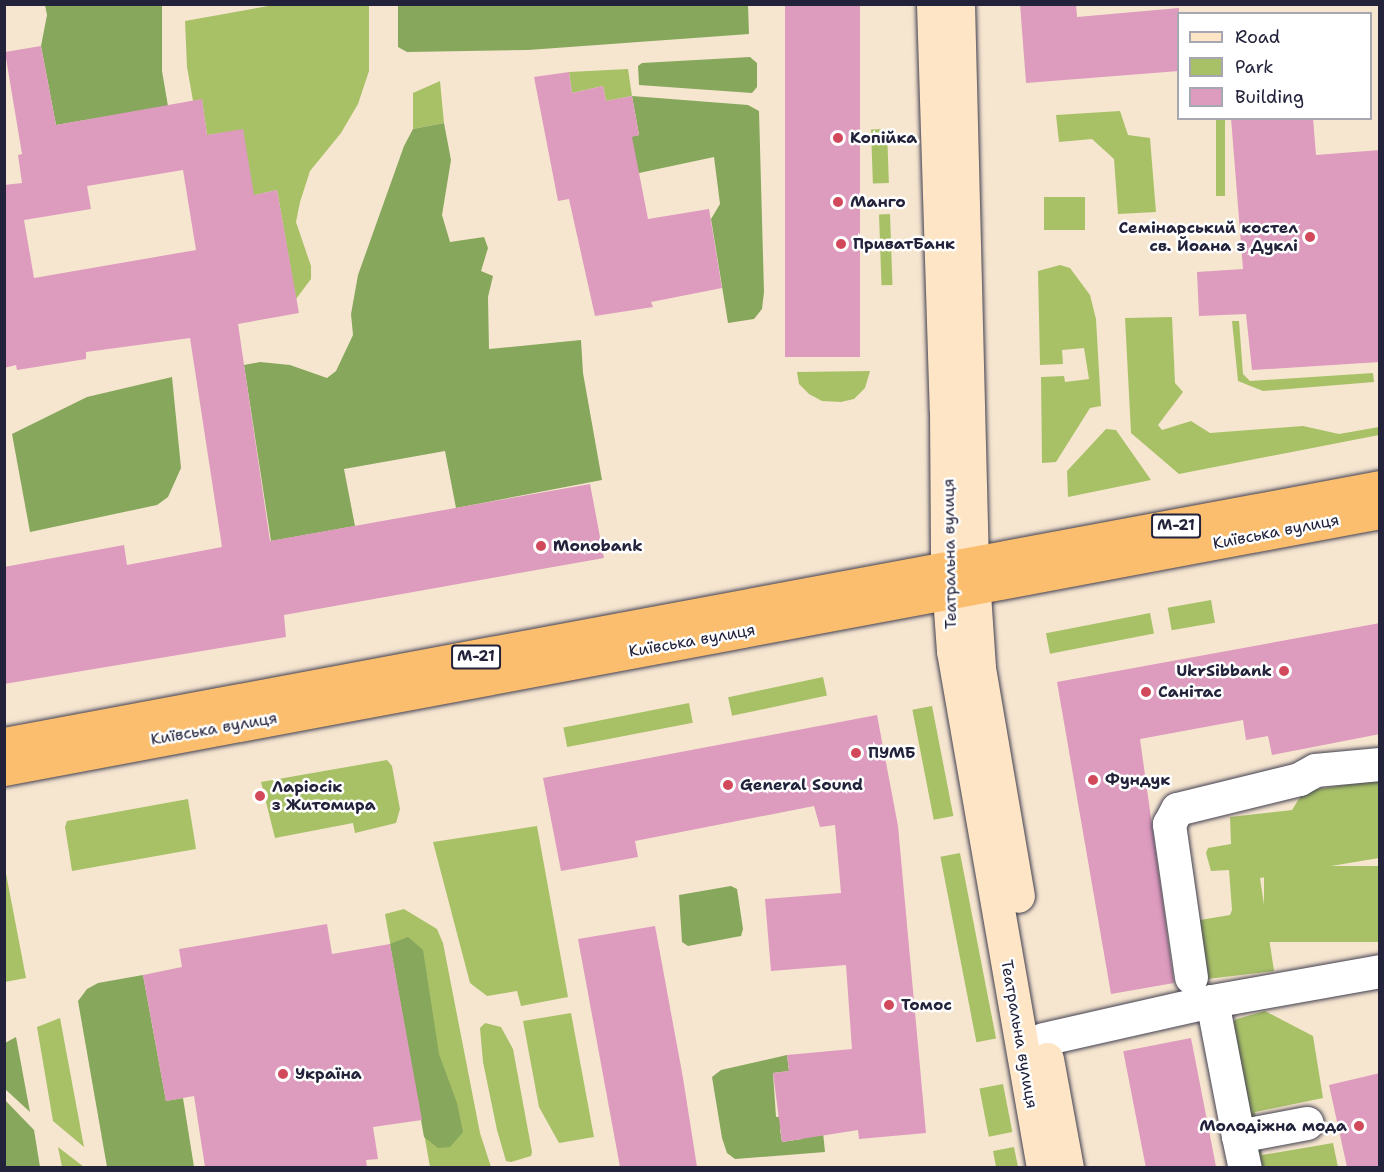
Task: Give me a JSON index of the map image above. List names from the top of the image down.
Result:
{
  "streets": {
    "highway": ["М-21", "Київська вулиця"],
    "street": ["Театральна вулиця"]
  },
  "crossings": [
    ["Київська вулиця", "Театральна вулиця"]
  ],
  "places": [
    "Копійка",
    "Манго",
    "Семінарський костел св. Йоана з Дуклі",
    "ПриватБанк",
    "Monobank",
    "UkrSibbank",
    "Санітас",
    "ПУМБ",
    "Фундук",
    "General Sound",
    "Ларіосік з Житомира",
    "Томос",
    "Україна",
    "Молодіжна мода"
  ],
  "legend": ["Road", "Park", "Building"]
}
